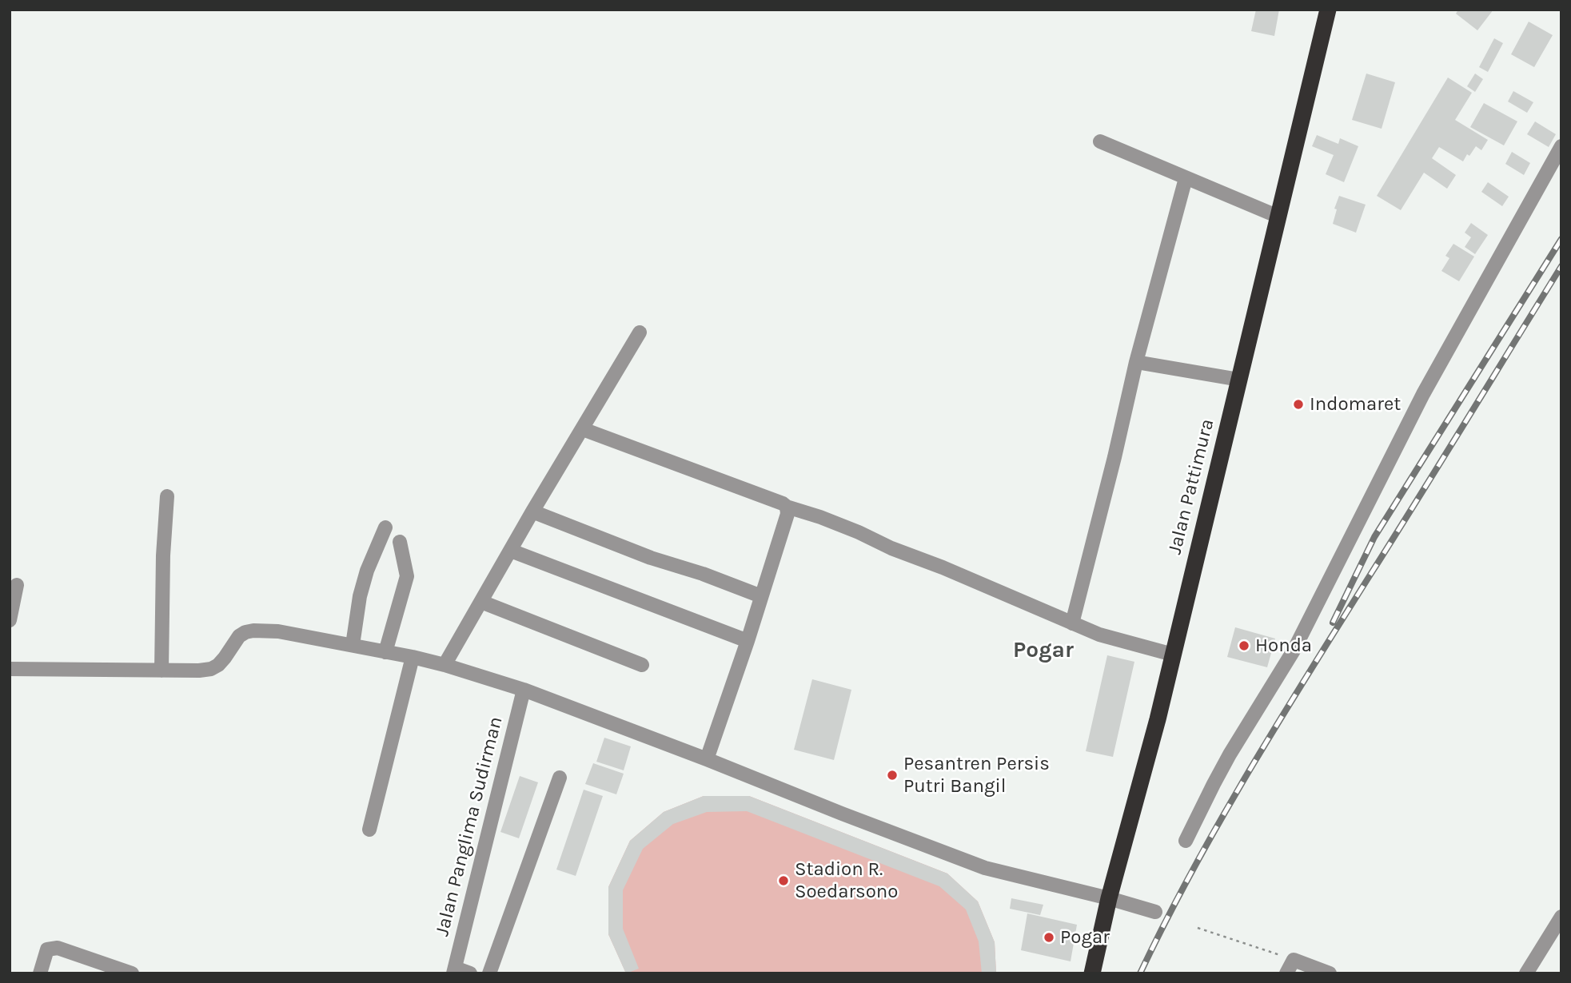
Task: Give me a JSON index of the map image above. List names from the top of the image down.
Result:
{
  "streets": {
    "highway": ["Jalan Pattimura"],
    "street": ["Jalan Panglima Sudirman"]
  },
  "districts": ["Pogar"],
  "places": [
    "Indomaret",
    "Honda",
    "Pesantren Persis Putri Bangil",
    "Stadion R. Soedarsono",
    "Pogar"
  ]
}
